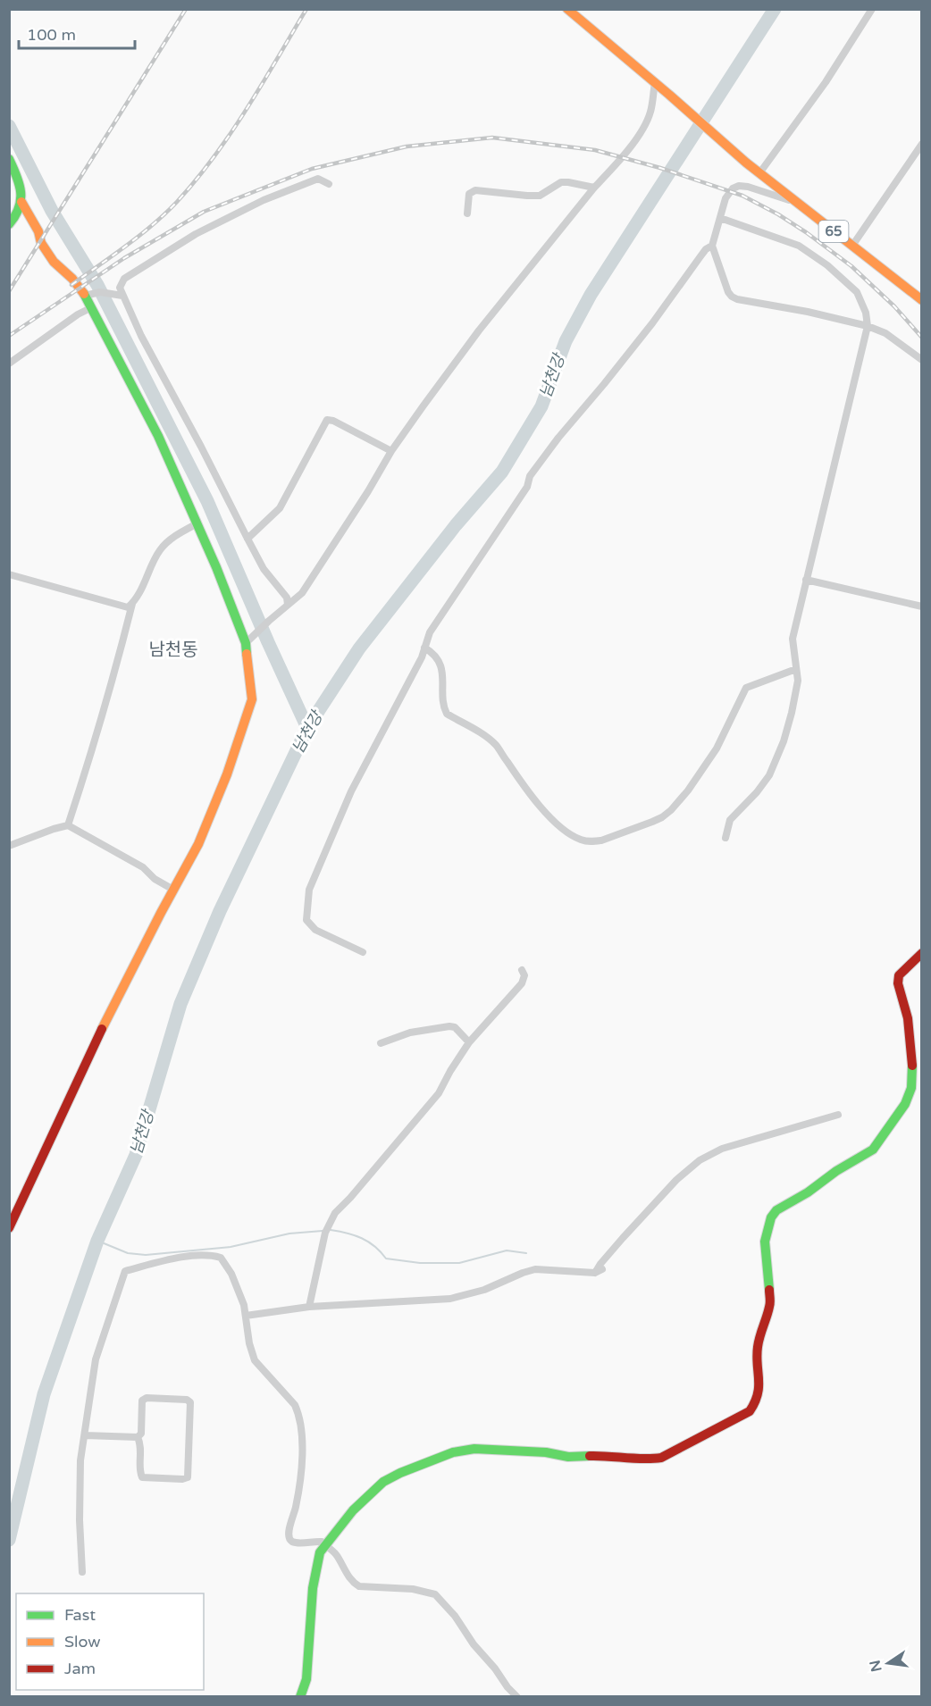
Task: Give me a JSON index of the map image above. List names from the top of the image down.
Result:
{
  "streets": {
    "street": ["65"]
  },
  "districts": ["남천동"],
  "water": ["남천강"],
  "legend": ["Fast", "Slow", "Jam"],
  "scale_bar": "100 m",
  "north": "left"
}
